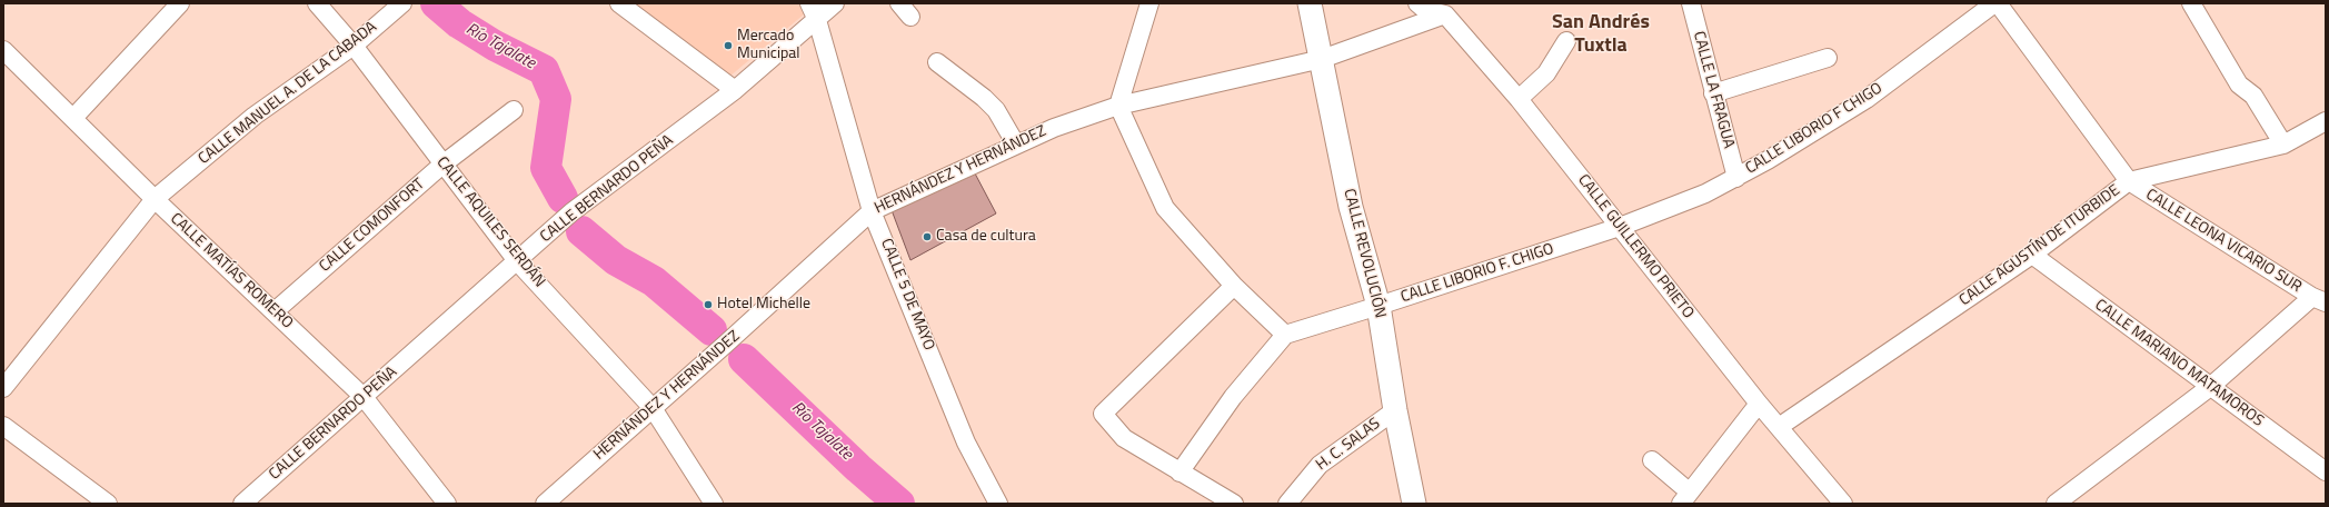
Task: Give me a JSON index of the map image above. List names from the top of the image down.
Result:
{
  "streets": {
    "main road": ["CALLE REVOLUCIÓN"],
    "street": [
      "CALLE LA FRAGUA",
      "CALLE MANUEL A. DE LA CABADA",
      "CALLE LIBORIO F CHIGO",
      "HERNÁNDEZ Y HERNÁNDEZ",
      "CALLE BERNARDO PEÑA",
      "CALLE AQUILES SERDÁN",
      "CALLE COMONFORT",
      "CALLE LEONA VICARIO SUR",
      "CALLE AGUSTÍN DE ITURBIDE",
      "CALLE GUILLERMO PRIETO",
      "CALLE MATÍAS ROMERO",
      "CALLE LIBORIO F. CHIGO",
      "CALLE 5 DE MAYO",
      "CALLE MARIANO MATAMOROS",
      "H. C. SALAS"
    ]
  },
  "crossings": [
    ["CALLE LA FRAGUA", "CALLE LIBORIO F CHIGO"],
    ["CALLE MANUEL A. DE LA CABADA", "CALLE AQUILES SERDÁN"],
    ["CALLE MANUEL A. DE LA CABADA", "CALLE MATÍAS ROMERO"],
    ["CALLE LIBORIO F CHIGO", "CALLE GUILLERMO PRIETO"],
    ["CALLE LIBORIO F CHIGO", "CALLE LIBORIO F. CHIGO"],
    ["HERNÁNDEZ Y HERNÁNDEZ", "CALLE AQUILES SERDÁN"],
    ["HERNÁNDEZ Y HERNÁNDEZ", "CALLE GUILLERMO PRIETO"],
    ["HERNÁNDEZ Y HERNÁNDEZ", "CALLE REVOLUCIÓN"],
    ["HERNÁNDEZ Y HERNÁNDEZ", "CALLE 5 DE MAYO"],
    ["CALLE BERNARDO PEÑA", "CALLE AQUILES SERDÁN"],
    ["CALLE BERNARDO PEÑA", "CALLE MATÍAS ROMERO"],
    ["CALLE BERNARDO PEÑA", "CALLE 5 DE MAYO"],
    ["CALLE AQUILES SERDÁN", "CALLE COMONFORT"],
    ["CALLE COMONFORT", "CALLE MATÍAS ROMERO"],
    ["CALLE LEONA VICARIO SUR", "CALLE AGUSTÍN DE ITURBIDE"],
    ["CALLE AGUSTÍN DE ITURBIDE", "CALLE GUILLERMO PRIETO"],
    ["CALLE AGUSTÍN DE ITURBIDE", "CALLE MARIANO MATAMOROS"],
    ["CALLE GUILLERMO PRIETO", "CALLE LIBORIO F. CHIGO"],
    ["CALLE REVOLUCIÓN", "CALLE LIBORIO F. CHIGO"],
    ["CALLE REVOLUCIÓN", "H. C. SALAS"]
  ],
  "districts": ["San Andrés Tuxtla"],
  "water": ["Río Tajalate"],
  "places": ["Mercado Municipal", "Casa de cultura", "Hotel Michelle"]
}
